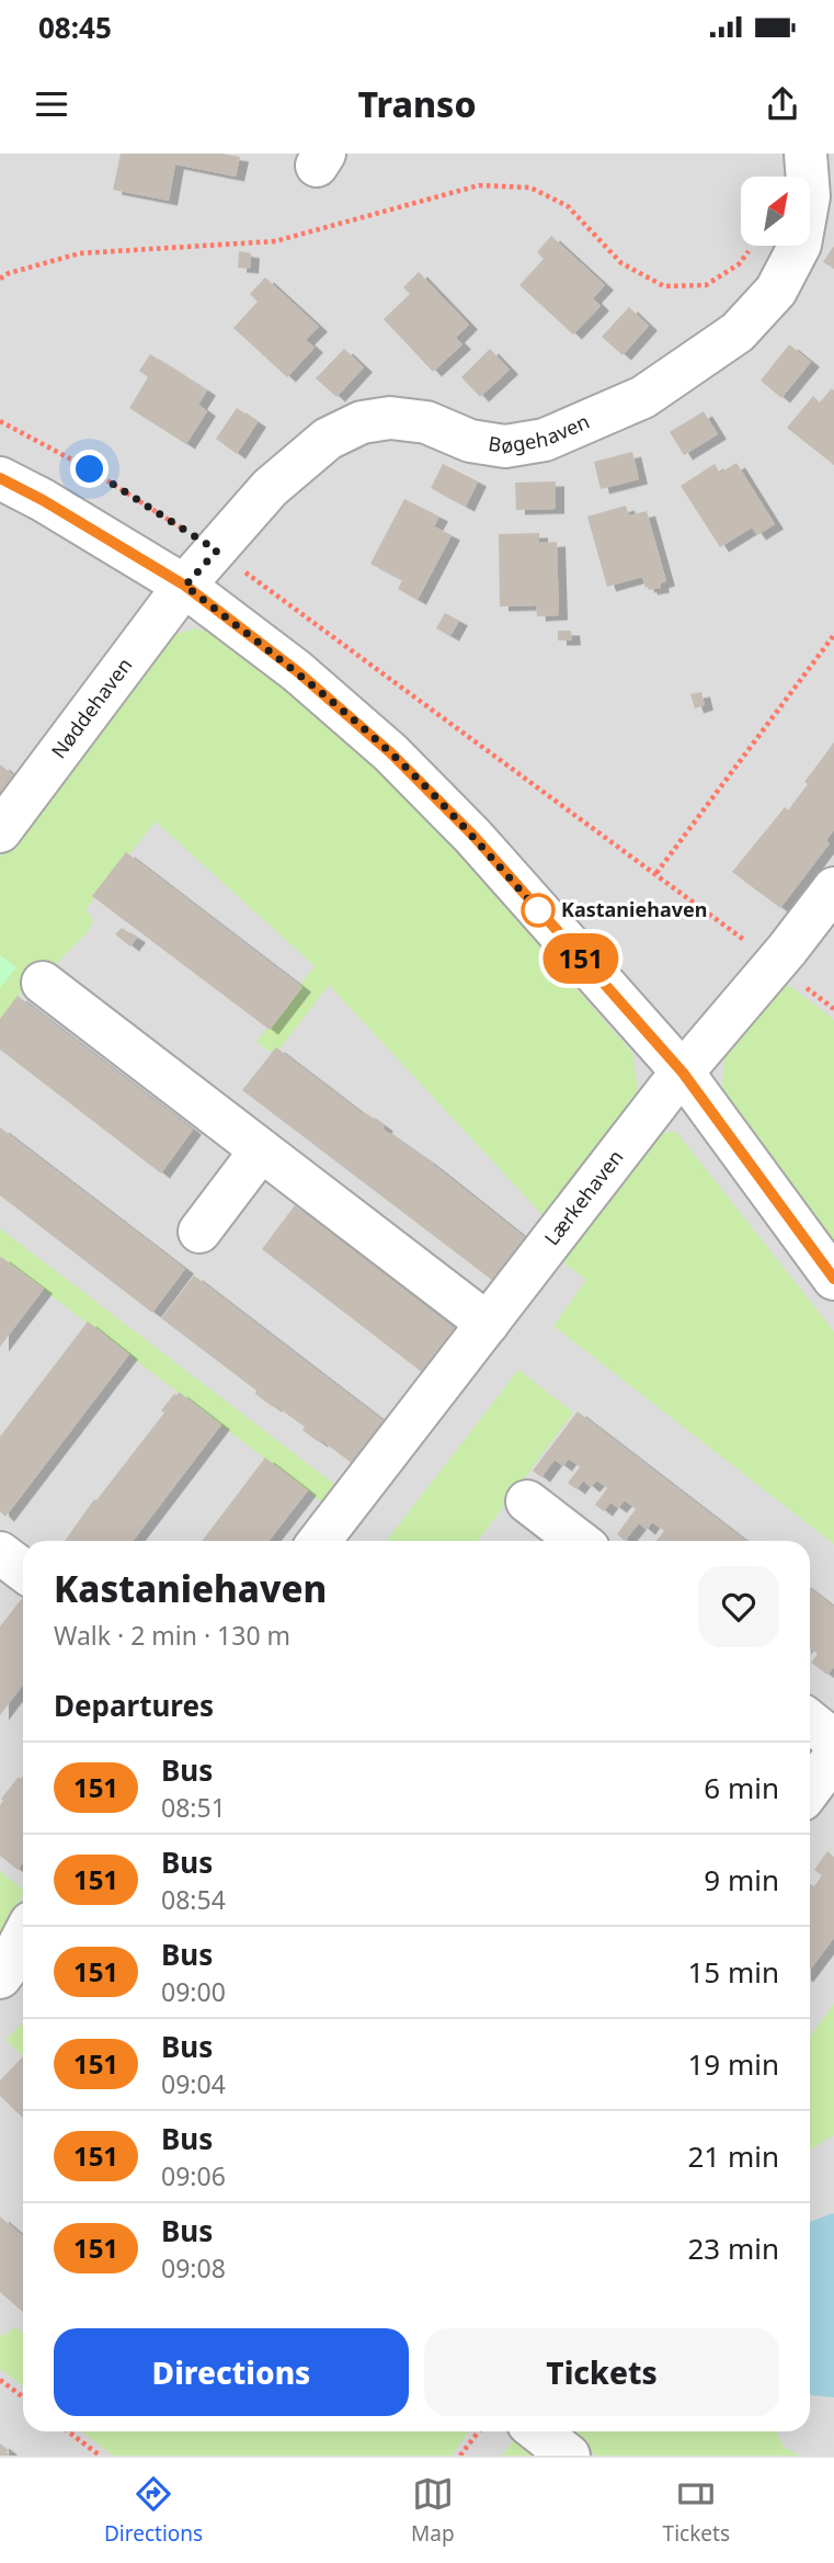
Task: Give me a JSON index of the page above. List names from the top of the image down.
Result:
{
  "streets": {
    "street": ["Bøgehaven", "Nøddehaven", "Lærkehaven"]
  },
  "crossings": [
    ["Bøgehaven", "Nøddehaven"]
  ],
  "places": ["Kastaniehaven"],
  "lines": ["bus line 151"],
  "north": "top right",
  "page": {
    "status": "08:45",
    "header": "Transo",
    "on_map": "151",
    "heading": [
      ["Kastaniehaven", "Walk · 2 min · 130 m"],
      "Departures"
    ],
    "list": [
      {
        "mark": "151",
        "name": "Bus",
        "note": "08:51",
        "value": "6 min"
      },
      {
        "mark": "151",
        "name": "Bus",
        "note": "08:54",
        "value": "9 min"
      },
      {
        "mark": "151",
        "name": "Bus",
        "note": "09:00",
        "value": "15 min"
      },
      {
        "mark": "151",
        "name": "Bus",
        "note": "09:04",
        "value": "19 min"
      },
      {
        "mark": "151",
        "name": "Bus",
        "note": "09:06",
        "value": "21 min"
      },
      {
        "mark": "151",
        "name": "Bus",
        "note": "09:08",
        "value": "23 min"
      }
    ],
    "buttons": ["Directions", "Tickets"],
    "tabs": ["Directions", "Map", "Tickets"]
  }
}
